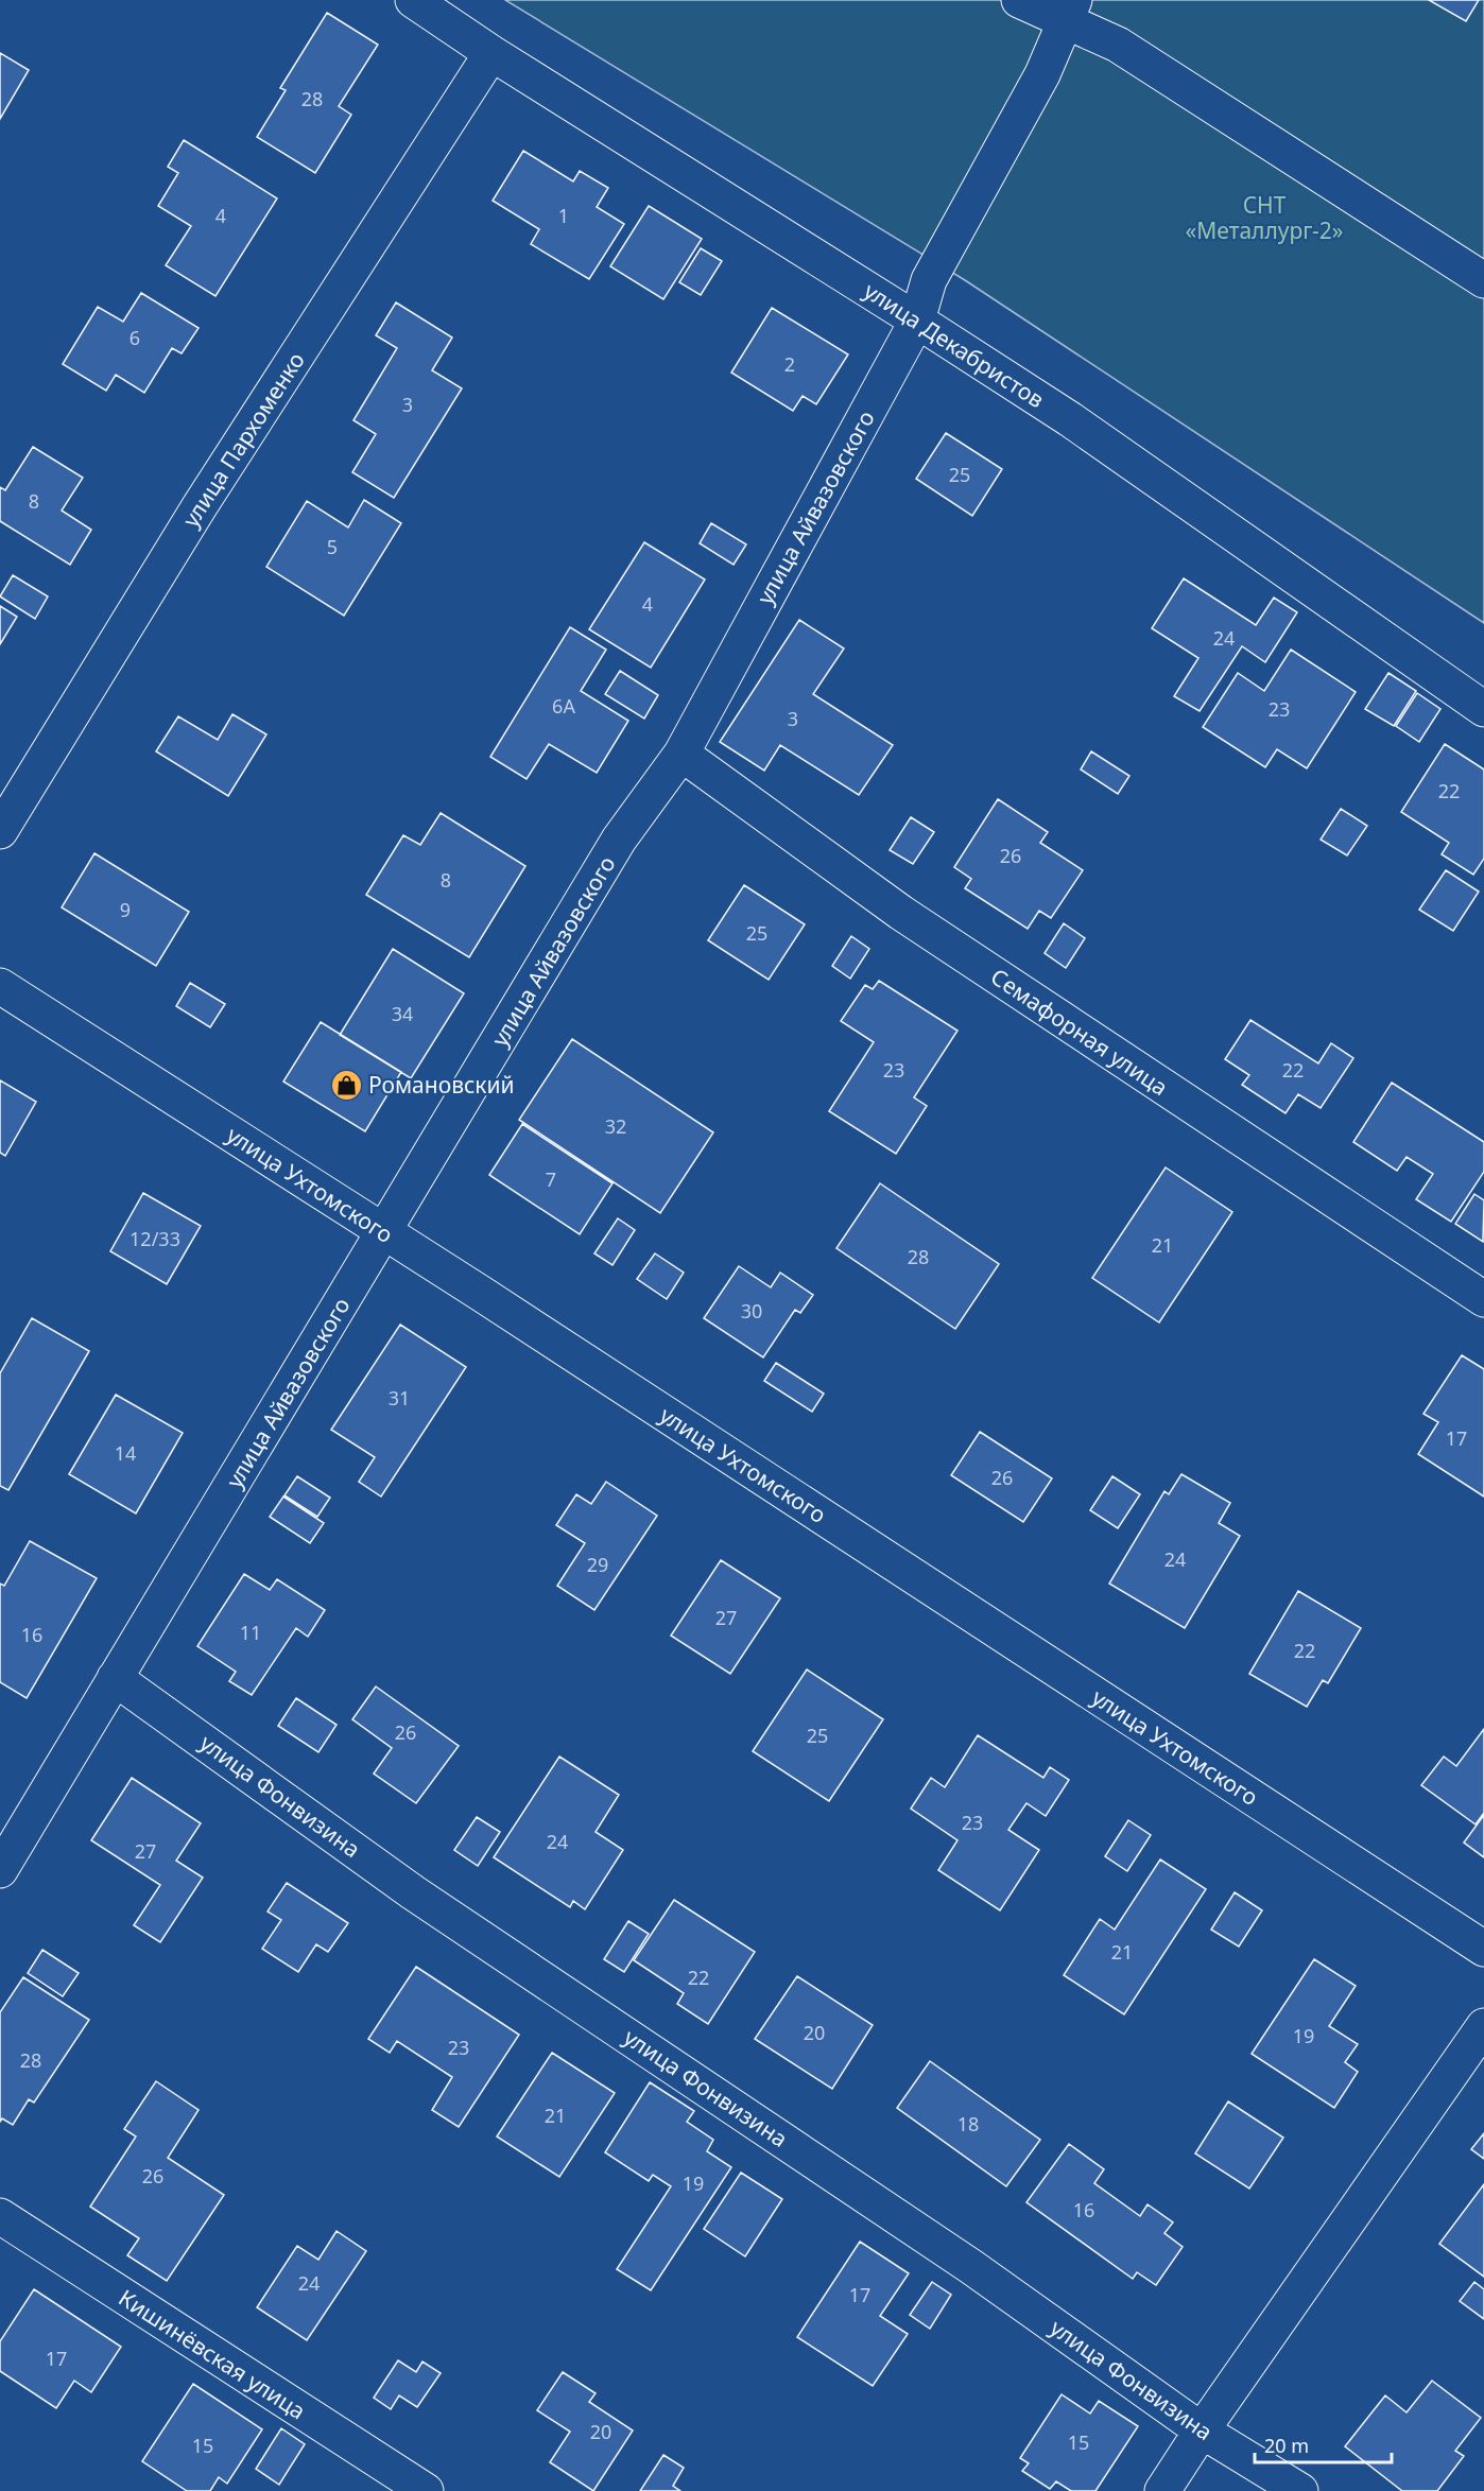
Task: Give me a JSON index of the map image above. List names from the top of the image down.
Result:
{
  "streets": {
    "street": [
      "улица Декабристов",
      "улица Пархоменко",
      "улица Айвазовского",
      "Семафорная улица",
      "улица Ухтомского",
      "улица Фонвизина",
      "Кишинёвская улица"
    ]
  },
  "crossings": [
    ["улица Декабристов", "улица Пархоменко"],
    ["улица Декабристов", "улица Айвазовского"],
    ["улица Айвазовского", "Семафорная улица"],
    ["улица Айвазовского", "улица Ухтомского"],
    ["улица Айвазовского", "улица Фонвизина"]
  ],
  "parks": ["СНТ «Металлург-2»"],
  "places": {
    "shop": ["Романовский"]
  },
  "house_numbers": [
    "28",
    "4",
    "1",
    "6",
    "2",
    "3",
    "25",
    "8",
    "5",
    "4",
    "24",
    "6А",
    "23",
    "3",
    "22",
    "26",
    "8",
    "9",
    "25",
    "34",
    "23",
    "22",
    "32",
    "7",
    "12/33",
    "21",
    "28",
    "30",
    "31",
    "17",
    "14",
    "26",
    "24",
    "29",
    "27",
    "11",
    "16",
    "22",
    "26",
    "25",
    "23",
    "24",
    "27",
    "21",
    "22",
    "20",
    "19",
    "23",
    "28",
    "21",
    "18",
    "26",
    "19",
    "16",
    "24",
    "17",
    "17",
    "20",
    "15",
    "15"
  ],
  "scale_bar": "20 m"
}
